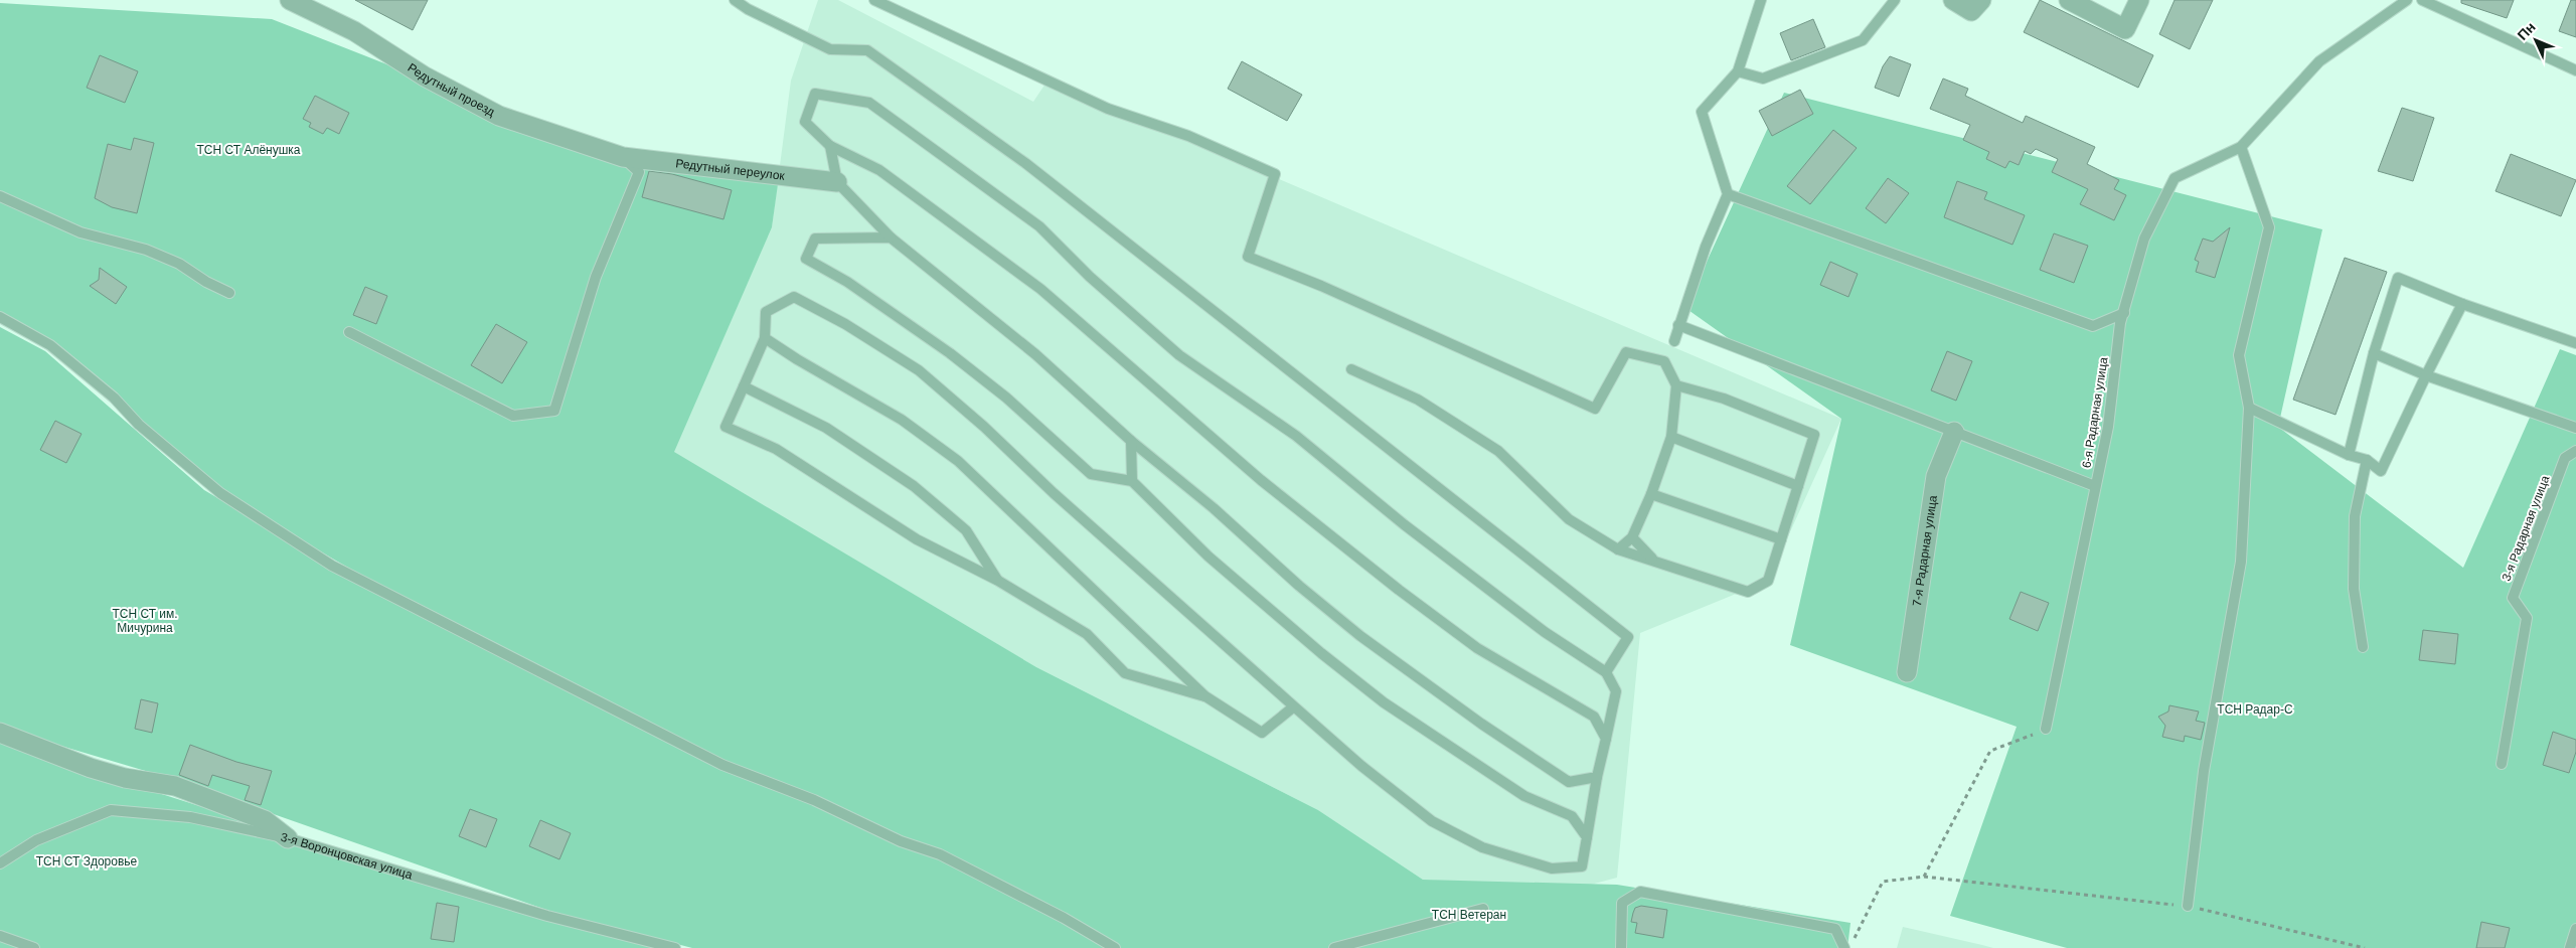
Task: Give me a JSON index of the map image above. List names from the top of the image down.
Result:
{
  "streets": {
    "street": [
      "Редутный проезд",
      "Редутный переулок",
      "7-я Радарная улица",
      "3-я Воронцовская улица"
    ],
    "lane": ["6-я Радарная улица", "3-я Радарная улица"]
  },
  "crossings": [
    ["Редутный проезд", "Редутный переулок"]
  ],
  "parks": [
    "ТСН СТ Алёнушка",
    "ТСН СТ им. Мичурина",
    "ТСН Радар-С",
    "ТСН СТ Здоровье",
    "ТСН Ветеран"
  ],
  "north": "top left"
}
